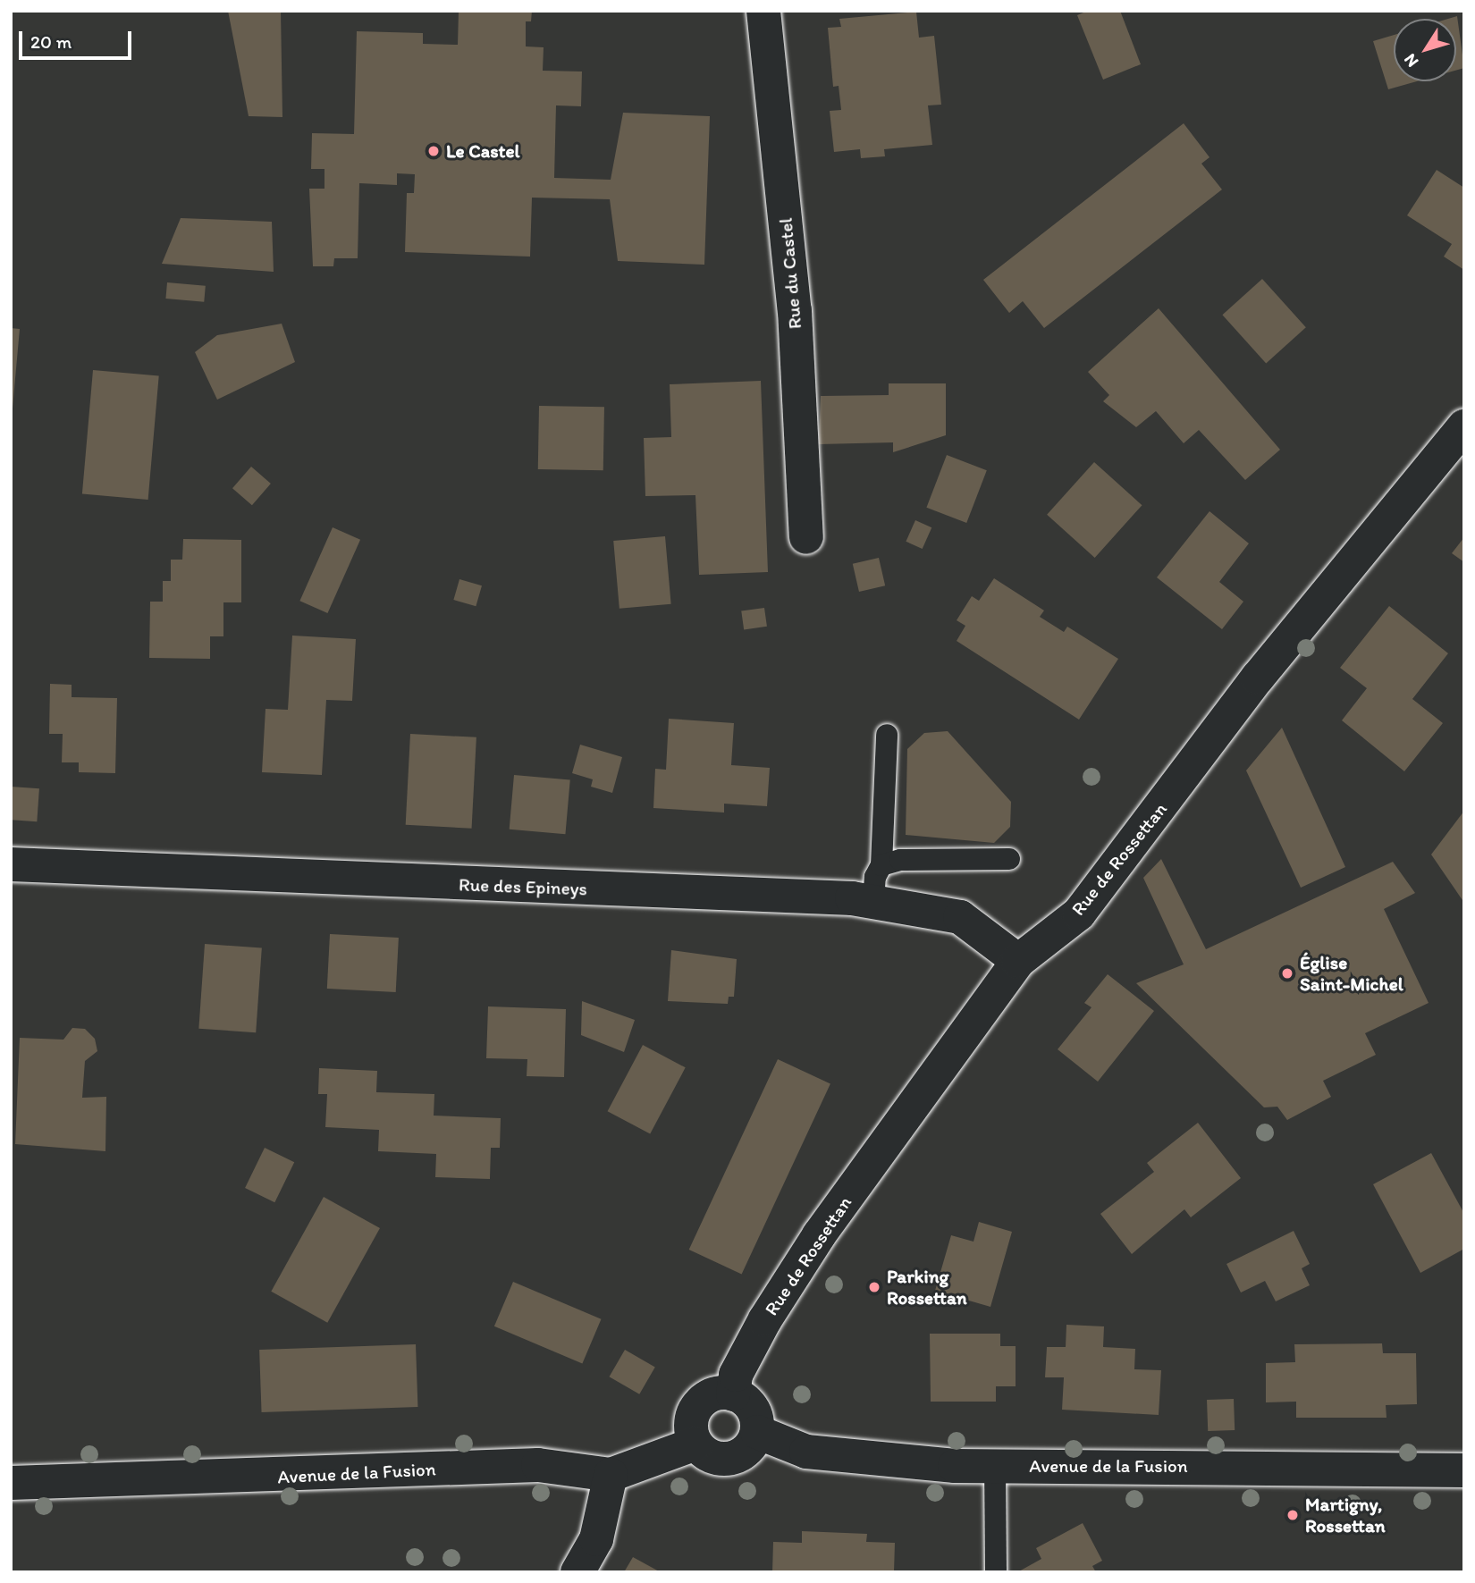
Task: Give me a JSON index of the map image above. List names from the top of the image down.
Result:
{
  "streets": {
    "street": [
      "Rue du Castel",
      "Rue de Rossettan",
      "Rue des Epineys",
      "Avenue de la Fusion"
    ]
  },
  "crossings": [
    ["Rue de Rossettan", "Rue des Epineys"],
    ["Rue de Rossettan", "Avenue de la Fusion"]
  ],
  "places": [
    "Le Castel",
    "Église Saint-Michel",
    "Parking Rossettan",
    "Martigny, Rossettan"
  ],
  "scale_bar": "20 m",
  "north": "bottom left"
}
